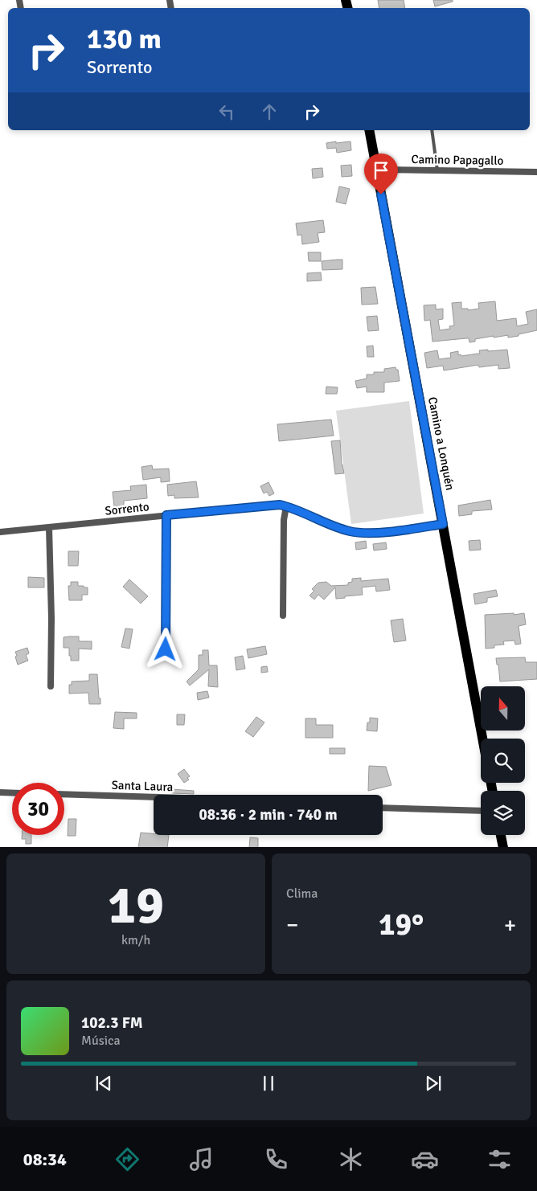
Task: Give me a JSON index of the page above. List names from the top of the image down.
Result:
{
  "streets": {
    "main road": ["Camino a Lonquén"],
    "street": ["Camino Papagallo", "Sorrento", "Santa Laura"]
  },
  "crossings": [
    ["Camino Papagallo", "Camino a Lonquén"],
    ["Camino a Lonquén", "Sorrento"]
  ],
  "north": "top",
  "page": {
    "turn": ["130 m", "Sorrento"],
    "limit": "30",
    "trip": "08:36 · 2 min · 740 m",
    "tile": [
      ["19", "km/h"],
      "Clima"
    ],
    "heat": ["−", "19°", "+"],
    "song": ["102.3 FM", "Música"],
    "tabs": "08:34"
  }
}
